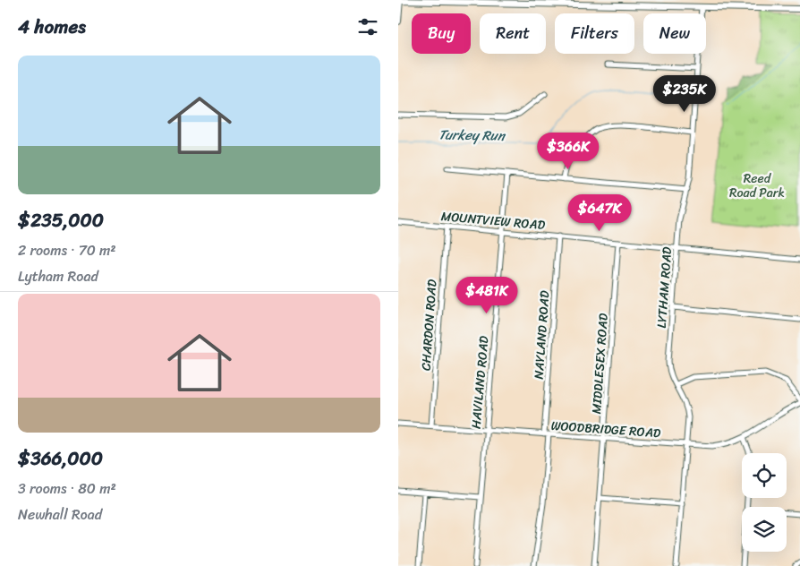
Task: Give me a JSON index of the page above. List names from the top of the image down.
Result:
{
  "streets": {
    "street": [
      "MOUNTVIEW ROAD",
      "LYTHAM ROAD",
      "CHARDON ROAD",
      "NAYLAND ROAD",
      "MIDDLESEX ROAD",
      "HAVILAND ROAD",
      "WOODBRIDGE ROAD"
    ]
  },
  "crossings": [
    ["MOUNTVIEW ROAD", "LYTHAM ROAD"],
    ["MOUNTVIEW ROAD", "CHARDON ROAD"],
    ["MOUNTVIEW ROAD", "NAYLAND ROAD"],
    ["MOUNTVIEW ROAD", "MIDDLESEX ROAD"],
    ["MOUNTVIEW ROAD", "HAVILAND ROAD"],
    ["LYTHAM ROAD", "WOODBRIDGE ROAD"],
    ["CHARDON ROAD", "WOODBRIDGE ROAD"],
    ["NAYLAND ROAD", "WOODBRIDGE ROAD"],
    ["MIDDLESEX ROAD", "WOODBRIDGE ROAD"],
    ["HAVILAND ROAD", "WOODBRIDGE ROAD"]
  ],
  "water": ["Turkey Run"],
  "parks": ["Reed Road Park"],
  "page": {
    "heading": "4 homes",
    "chip": [
      "Buy",
      "Rent",
      "Filters",
      "New"
    ],
    "list": [
      {
        "name": "$235,000",
        "note": "2 rooms · 70 m² · Lytham Road"
      },
      {
        "name": "$366,000",
        "note": "3 rooms · 80 m² · Newhall Road"
      }
    ],
    "price": [
      "$235K",
      "$366K",
      "$647K",
      "$481K"
    ]
  }
}
